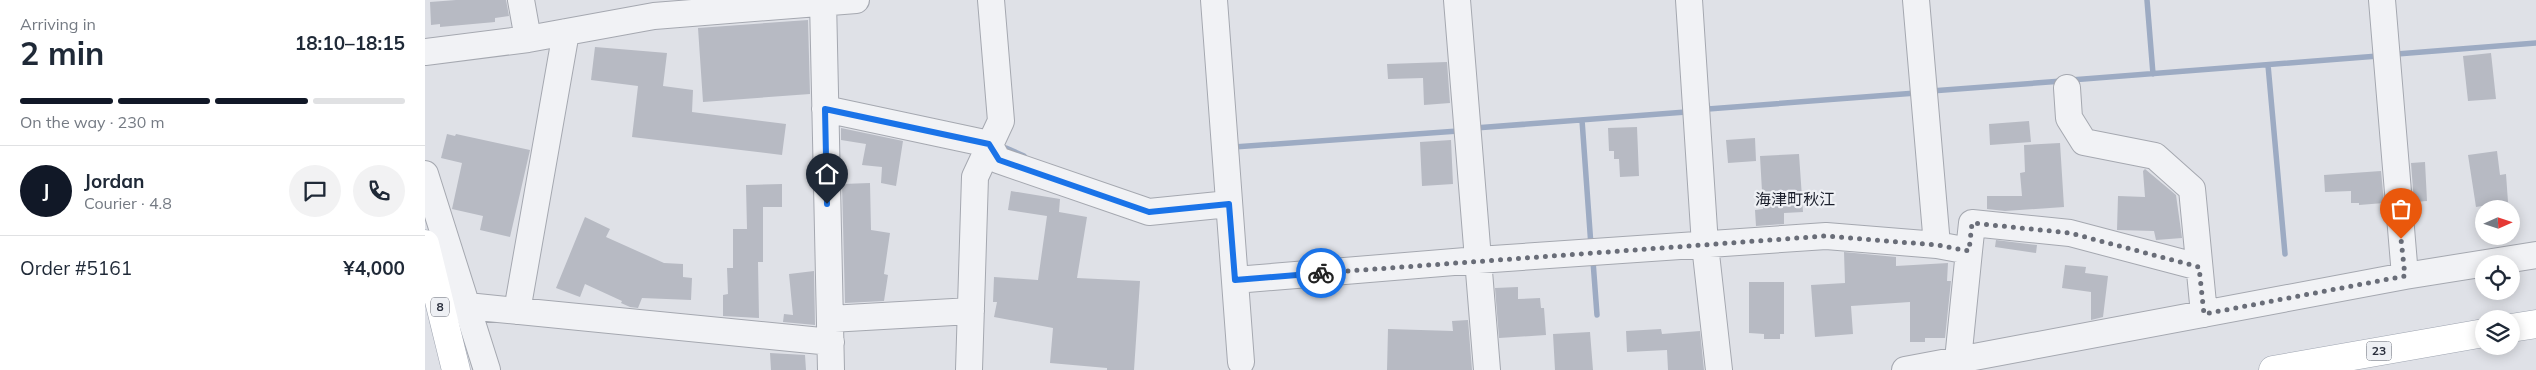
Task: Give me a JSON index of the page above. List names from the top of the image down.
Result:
{
  "streets": {
    "main road": ["8", "23"]
  },
  "districts": ["海津町秋江"],
  "north": "right",
  "page": {
    "heading": ["2 min", "Arriving in", "18:10–18:15"],
    "panel": [
      "Jordan",
      "Courier · 4.8",
      "Order #5161",
      "¥4,000"
    ],
    "bar": "On the way · 230 m",
    "round": "J"
  }
}
